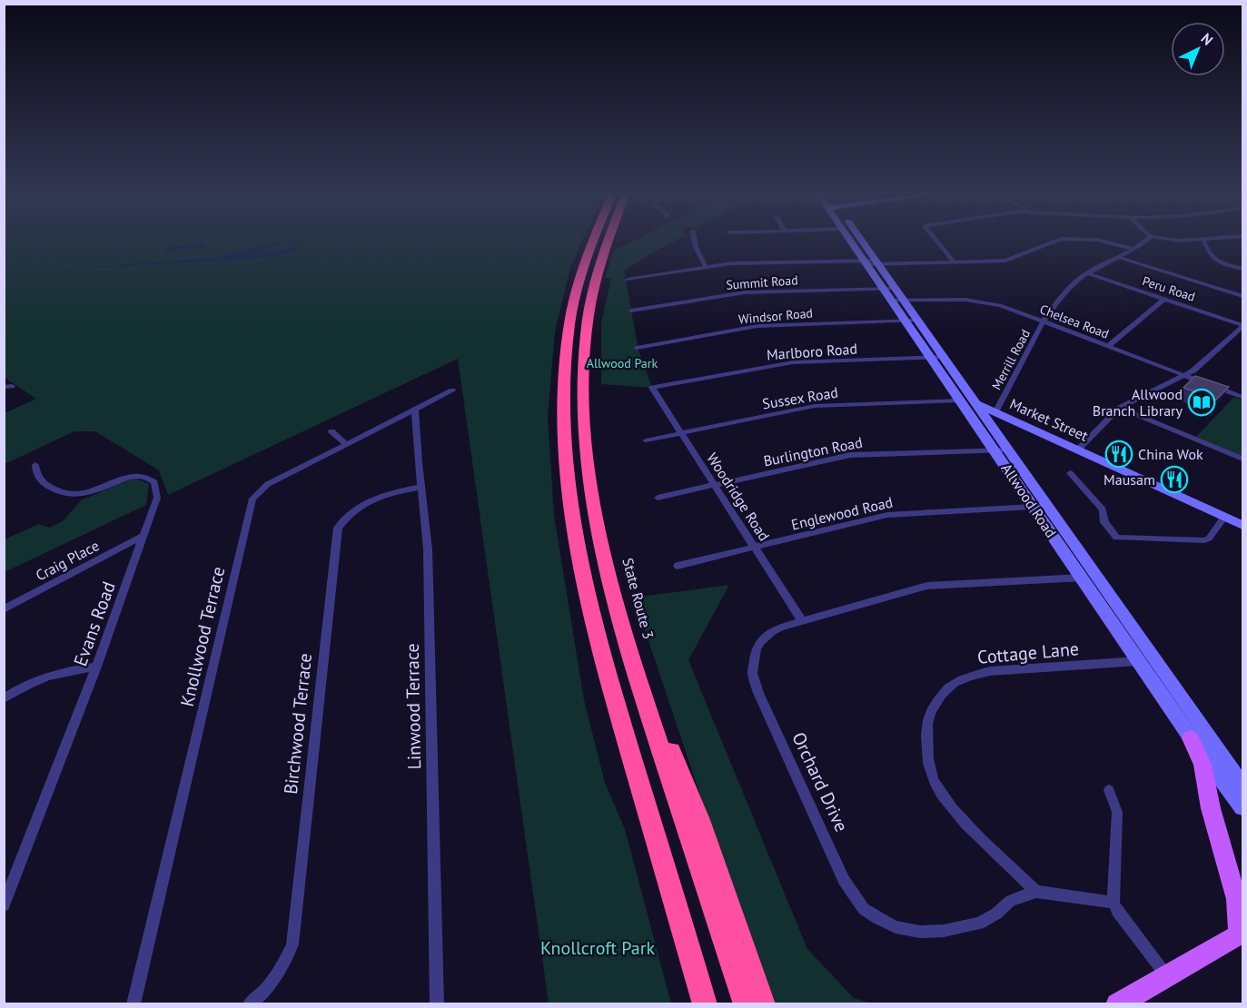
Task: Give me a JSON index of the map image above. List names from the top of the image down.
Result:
{
  "streets": {
    "highway": ["State Route 3"],
    "main road": ["Market Street", "Allwood Road"],
    "street": [
      "Summit Road",
      "Peru Road",
      "Windsor Road",
      "Chelsea Road",
      "Marlboro Road",
      "Merrill Road",
      "Sussex Road",
      "Burlington Road",
      "Woodridge Road",
      "Englewood Road",
      "Craig Place",
      "Evans Road",
      "Knollwood Terrace",
      "Cottage Lane",
      "Linwood Terrace",
      "Birchwood Terrace",
      "Orchard Drive"
    ]
  },
  "crossings": [
    ["Summit Road", "Allwood Road"],
    ["Peru Road", "Merrill Road"],
    ["Windsor Road", "Allwood Road"],
    ["Chelsea Road", "Merrill Road"],
    ["Chelsea Road", "Allwood Road"],
    ["Marlboro Road", "Woodridge Road"],
    ["Marlboro Road", "Allwood Road"],
    ["Merrill Road", "Market Street"],
    ["Sussex Road", "Market Street"],
    ["Sussex Road", "Woodridge Road"],
    ["Sussex Road", "Allwood Road"],
    ["Market Street", "Allwood Road"],
    ["Burlington Road", "Woodridge Road"],
    ["Burlington Road", "Allwood Road"],
    ["Woodridge Road", "Englewood Road"],
    ["Woodridge Road", "Orchard Drive"],
    ["Allwood Road", "Englewood Road"],
    ["Allwood Road", "Cottage Lane"],
    ["Allwood Road", "Orchard Drive"],
    ["Craig Place", "Evans Road"],
    ["Knollwood Terrace", "Linwood Terrace"],
    ["Cottage Lane", "Orchard Drive"],
    ["Linwood Terrace", "Birchwood Terrace"]
  ],
  "parks": ["Allwood Park", "Knollcroft Park"],
  "places": {
    "library": ["Allwood Branch Library"],
    "restaurant": ["China Wok", "Mausam"]
  },
  "north": "top right"
}
